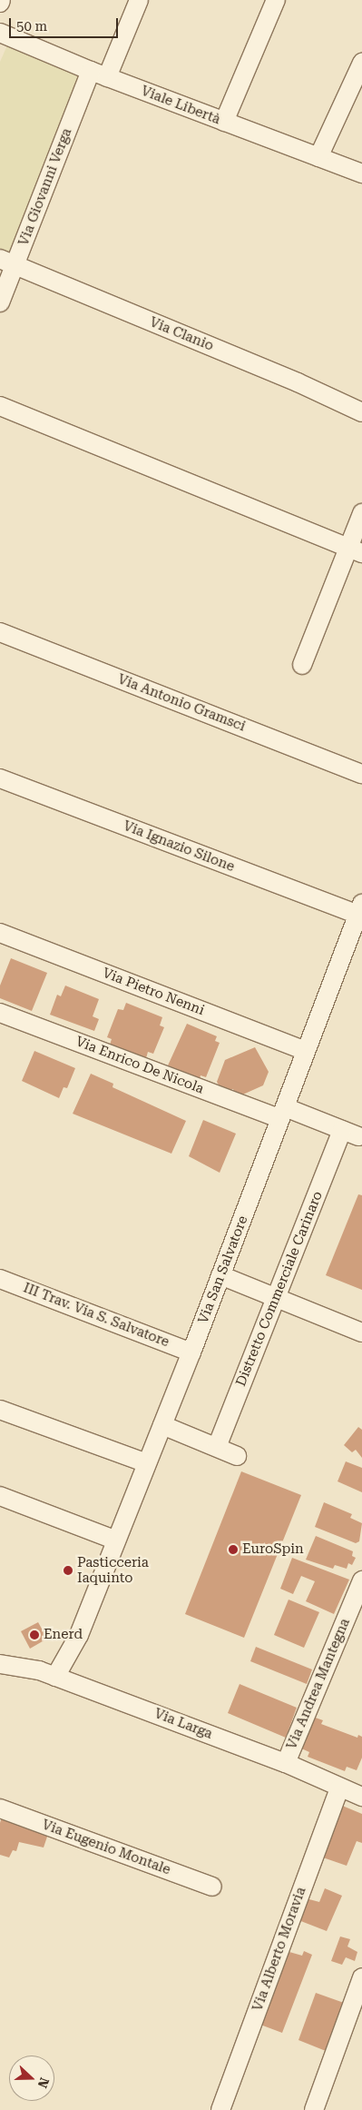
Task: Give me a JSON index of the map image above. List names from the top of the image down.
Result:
{
  "streets": {
    "street": [
      "Viale Libertà",
      "Via Giovanni Verga",
      "Via Clanio",
      "Via Antonio Gramsci",
      "Via Ignazio Silone",
      "Via Pietro Nenni",
      "Via Enrico De Nicola",
      "Via San Salvatore",
      "Distretto Commerciale Carinaro",
      "III Trav. Via S. Salvatore",
      "Via Andrea Mantegna",
      "Via Larga",
      "Via Eugenio Montale",
      "Via Alberto Moravia"
    ]
  },
  "crossings": [
    ["Viale Libertà", "Via Giovanni Verga"],
    ["Via Giovanni Verga", "Via Clanio"],
    ["Via Ignazio Silone", "Via San Salvatore"],
    ["Via Pietro Nenni", "Via San Salvatore"],
    ["Via Enrico De Nicola", "Via San Salvatore"],
    ["Via Enrico De Nicola", "Distretto Commerciale Carinaro"],
    ["Via San Salvatore", "III Trav. Via S. Salvatore"],
    ["Via San Salvatore", "Via Larga"],
    ["Via Andrea Mantegna", "Via Larga"],
    ["Via Larga", "Via Alberto Moravia"]
  ],
  "places": ["EuroSpin", "Pasticceria Iaquinto", "Enerd"],
  "scale_bar": "50 m",
  "north": "right"
}
